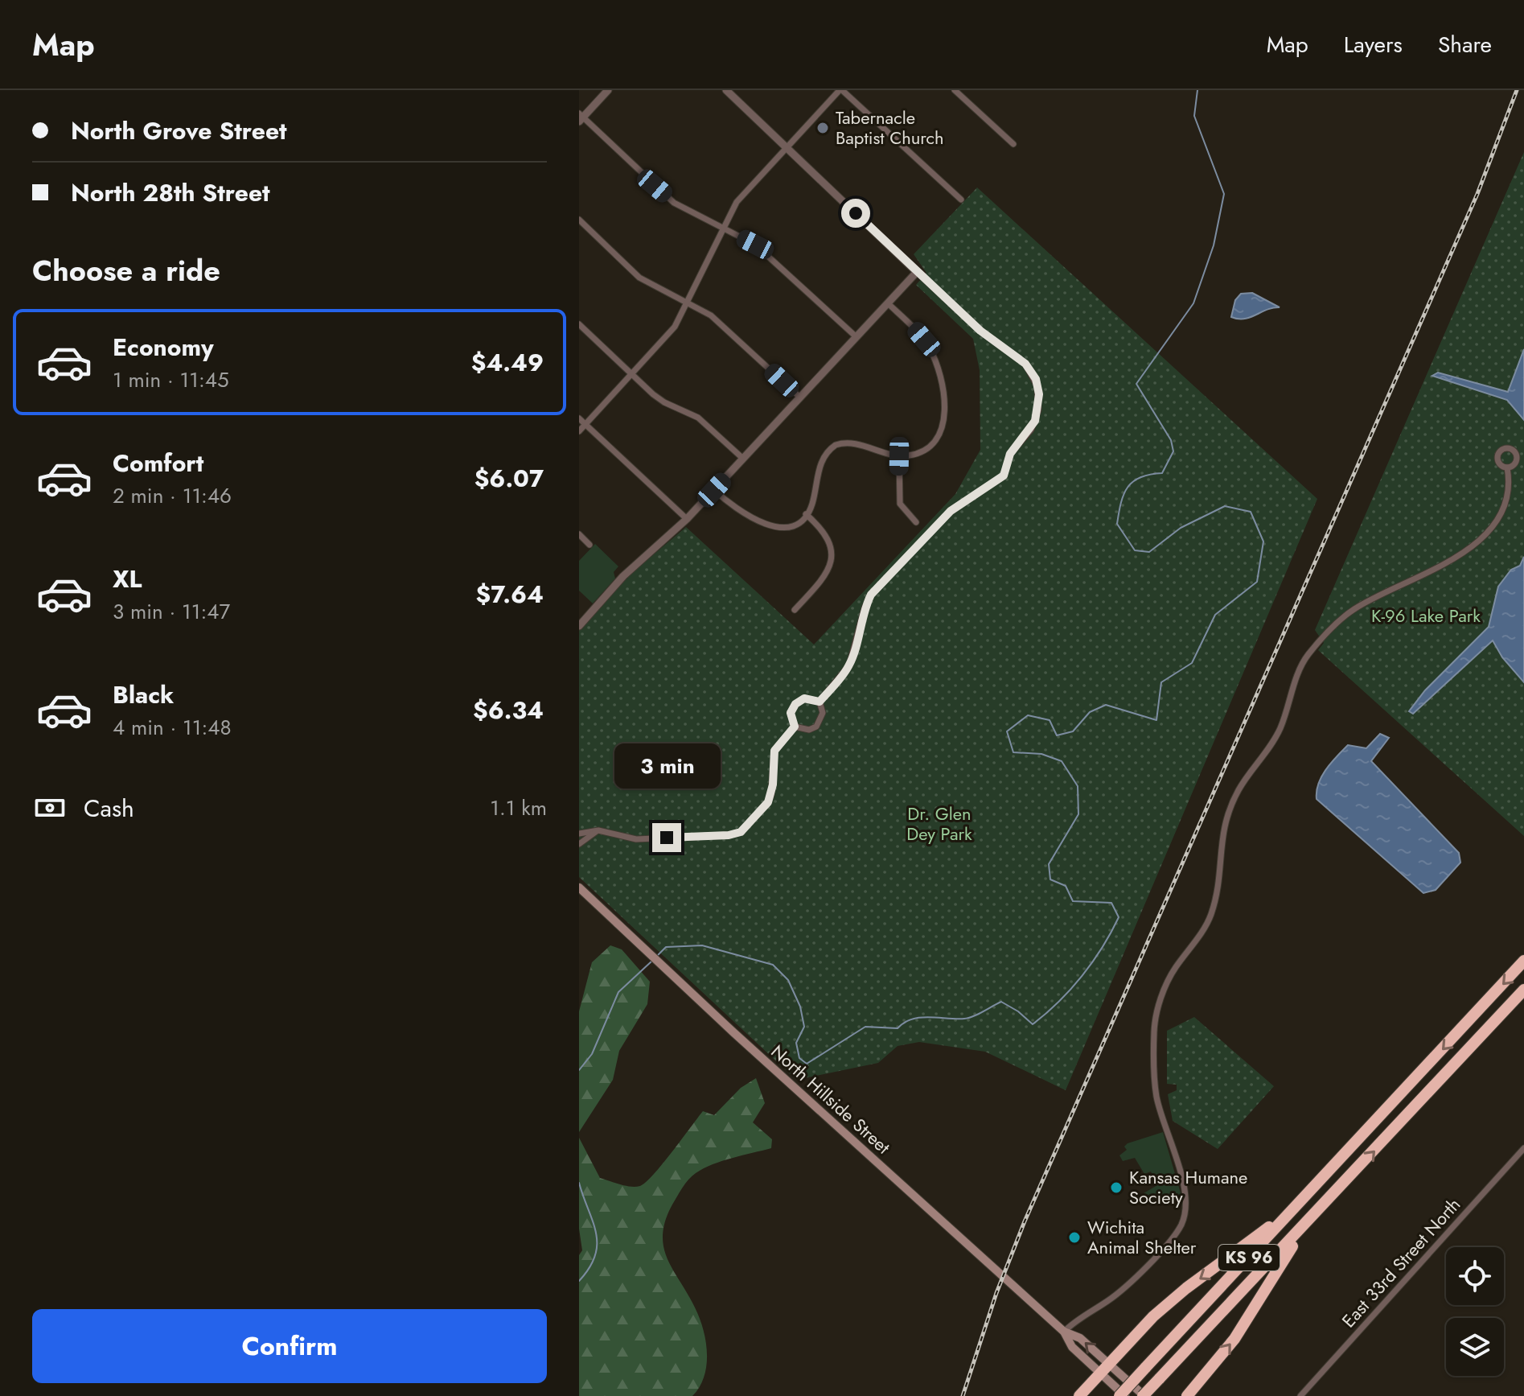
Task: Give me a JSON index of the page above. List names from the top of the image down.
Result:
{
  "streets": {
    "highway": ["KS 96"],
    "main road": ["North Hillside Street"],
    "street": ["East 33rd Street North"]
  },
  "crossings": [
    ["North Hillside Street", "KS 96"]
  ],
  "parks": ["K-96 Lake Park", "Dr. Glen Dey Park"],
  "places": ["Tabernacle Baptist Church", "Kansas Humane Society", "Wichita Animal Shelter"],
  "page": {
    "header": "Map",
    "nav": ["Map", "Layers", "Share"],
    "banner": ["North Grove Street", "North 28th Street"],
    "heading": "Choose a ride",
    "list": [
      {
        "name": "Economy",
        "note": "1 min · 11:45",
        "value": "$4.49"
      },
      {
        "name": "Comfort",
        "note": "2 min · 11:46",
        "value": "$6.07"
      },
      {
        "name": "XL",
        "note": "3 min · 11:47",
        "value": "$7.64"
      },
      {
        "name": "Black",
        "note": "4 min · 11:48",
        "value": "$6.34"
      }
    ],
    "bubble": "3 min",
    "pay": ["Cash", "1.1 km"],
    "buttons": "Confirm"
  }
}
